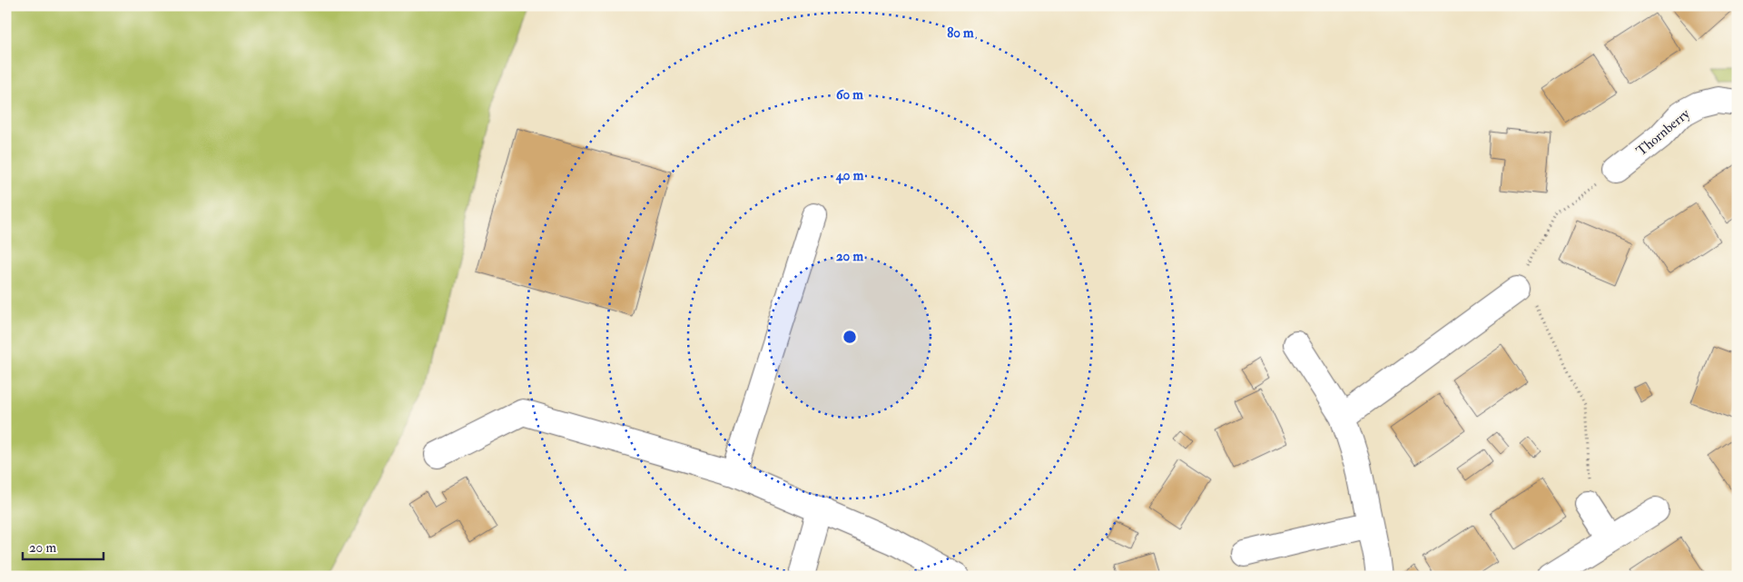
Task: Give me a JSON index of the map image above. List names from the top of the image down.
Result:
{
  "streets": {
    "street": ["Thornberry"]
  },
  "scale_bar": "20 m",
  "rings": [
    "80 m",
    "60 m",
    "40 m",
    "20 m"
  ]
}
